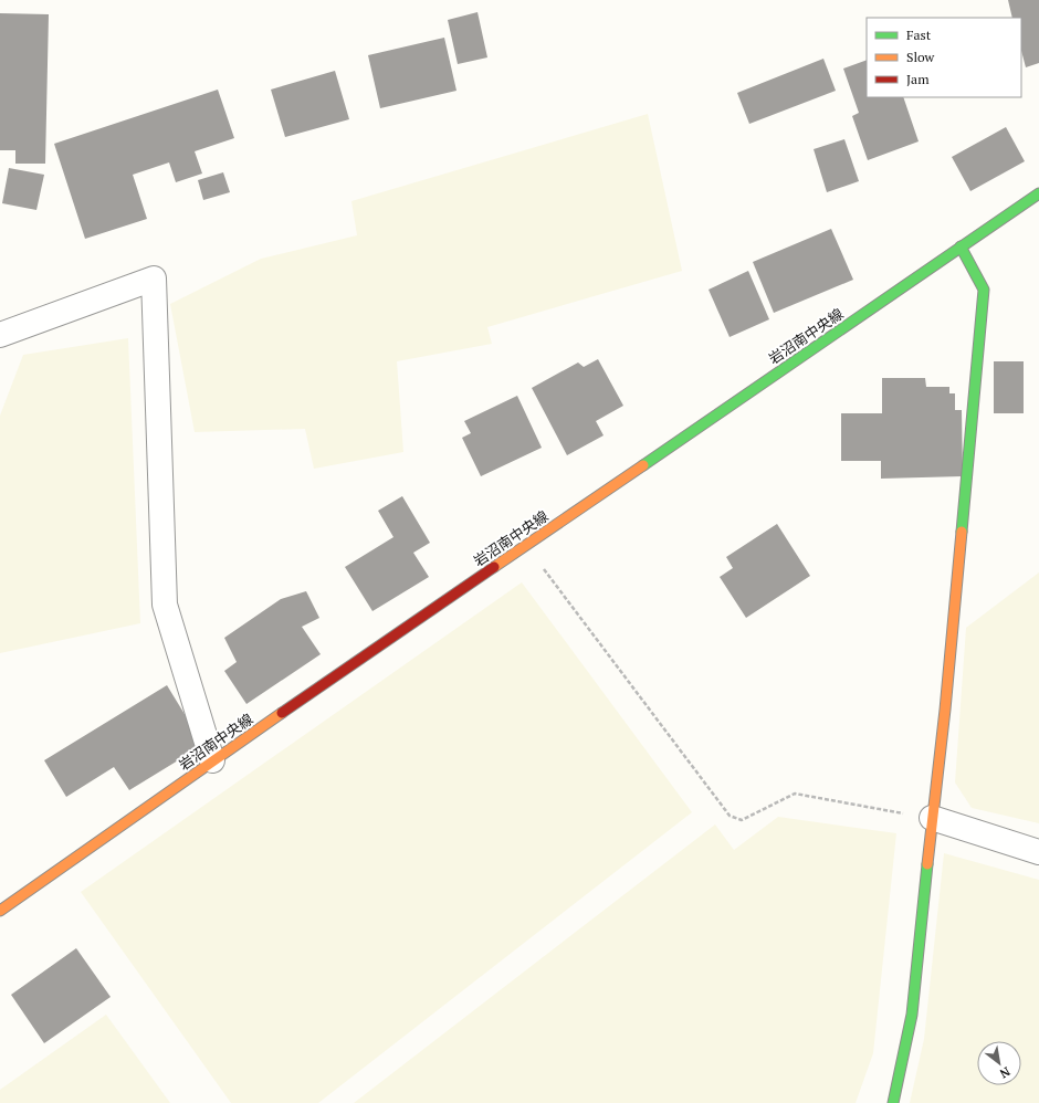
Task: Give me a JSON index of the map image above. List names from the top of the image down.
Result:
{
  "streets": {
    "street": ["岩沼南中央線"]
  },
  "legend": ["Fast", "Slow", "Jam"],
  "north": "bottom right"
}
